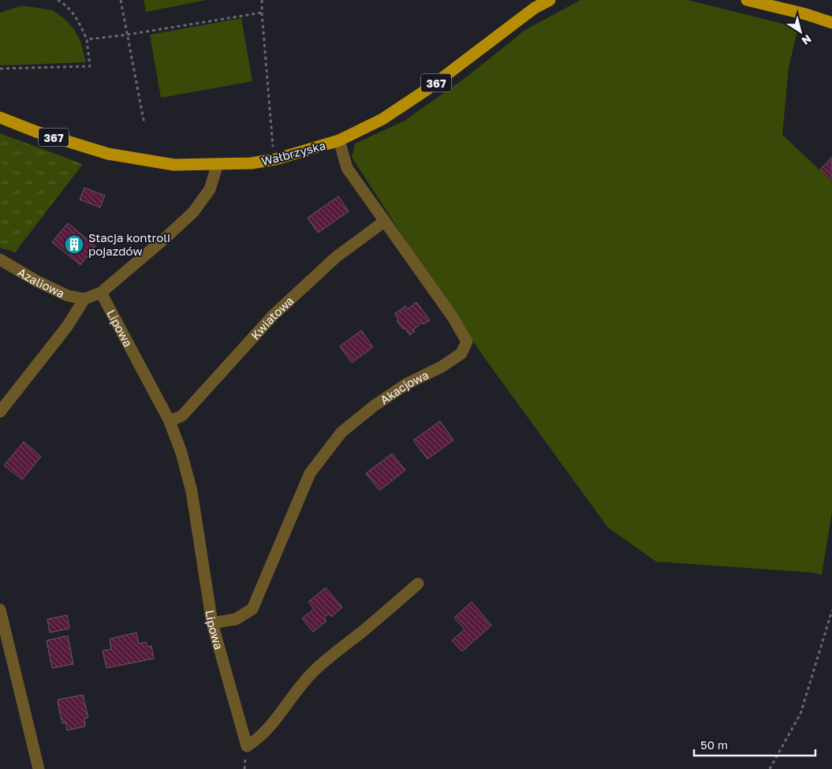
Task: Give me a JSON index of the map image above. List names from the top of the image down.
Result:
{
  "streets": {
    "main road": ["367", "Wałbrzyska"],
    "street": [
      "Azaliowa",
      "Kwiatowa",
      "Lipowa",
      "Akacjowa"
    ]
  },
  "crossings": [
    ["Wałbrzyska", "Akacjowa"],
    ["Kwiatowa", "Lipowa"],
    ["Kwiatowa", "Akacjowa"],
    ["Lipowa", "Akacjowa"]
  ],
  "places": {
    "building": ["Stacja kontroli pojazdów"]
  },
  "scale_bar": "50 m",
  "north": "bottom right"
}
